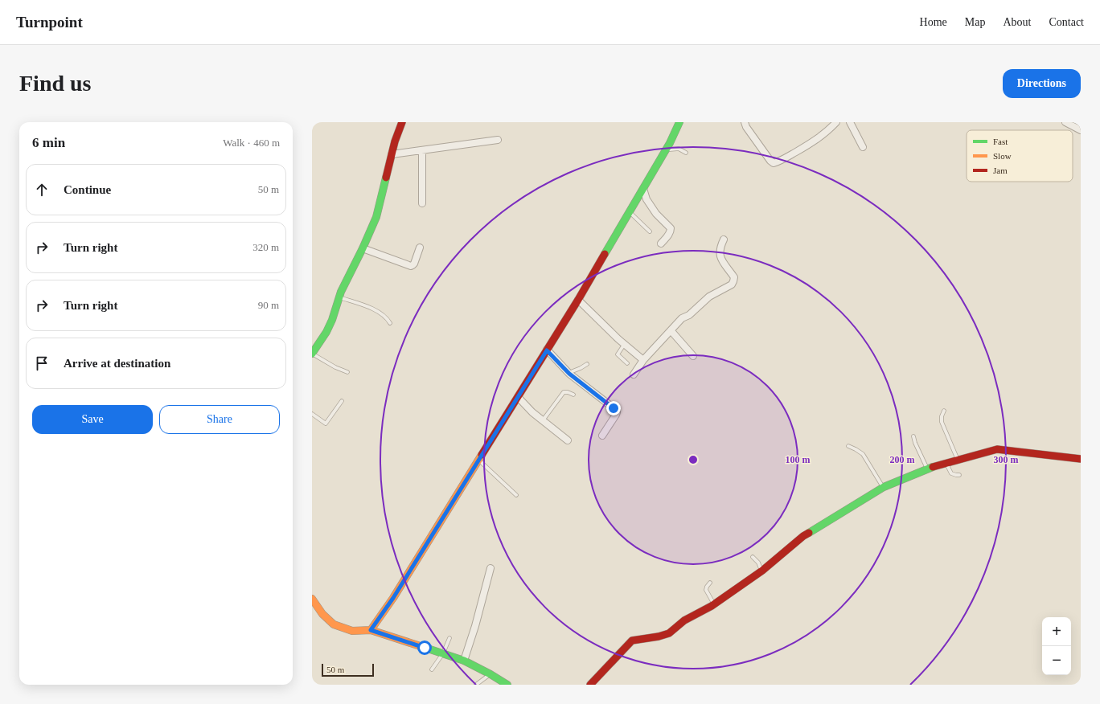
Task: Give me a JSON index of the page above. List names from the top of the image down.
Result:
{
  "legend": ["Fast", "Slow", "Jam"],
  "scale_bar": "50 m",
  "page": {
    "header": "Turnpoint",
    "nav": [
      "Home",
      "Map",
      "About",
      "Contact"
    ],
    "buttons": [
      "Directions",
      ["Save", "Share"]
    ],
    "title": "Find us",
    "heading": ["6 min", "Walk · 460 m"],
    "list": [
      ["Continue", "50 m"],
      ["Turn right", "320 m"],
      ["Turn right", "90 m"],
      "Arrive at destination"
    ],
    "map_buttons": ["+", "−"],
    "scale": "50 m"
  },
  "rings": ["100 m", "200 m", "300 m"]
}
